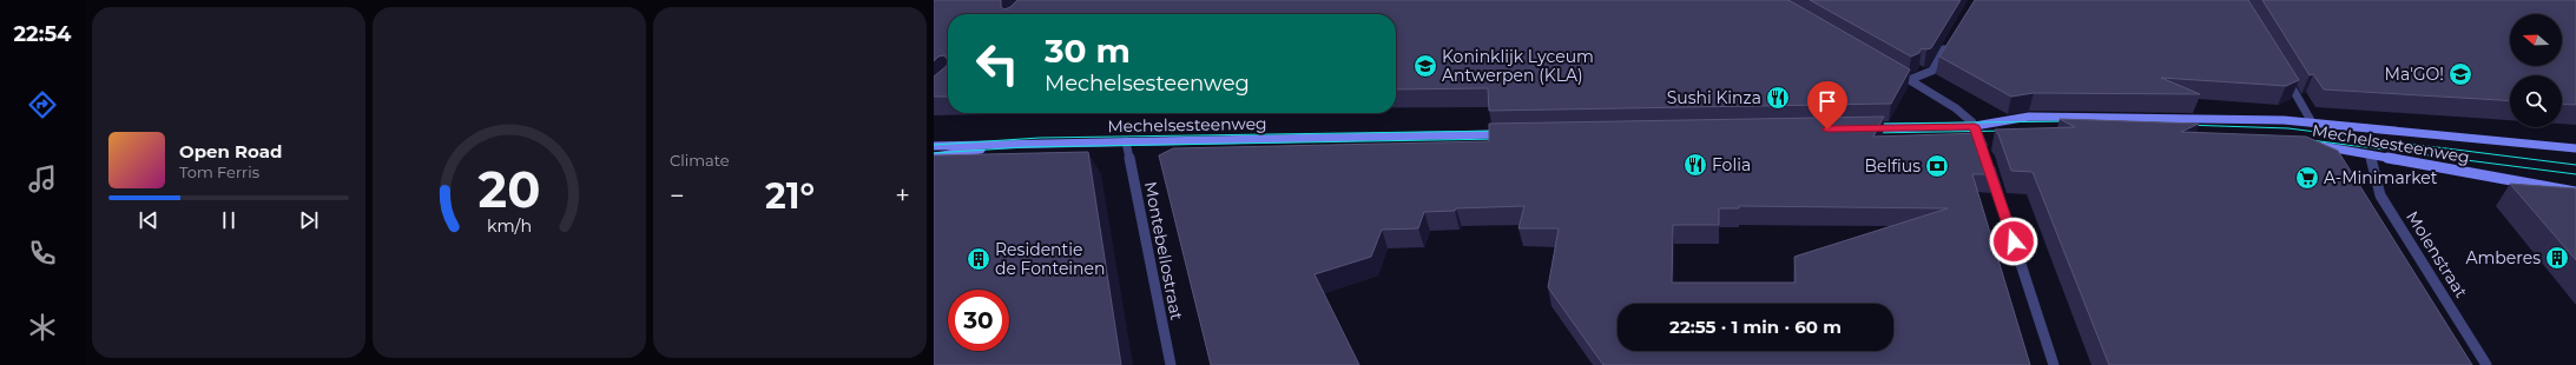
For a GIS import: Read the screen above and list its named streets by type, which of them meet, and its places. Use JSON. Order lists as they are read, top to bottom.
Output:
{
  "streets": {
    "main road": ["Mechelsesteenweg"],
    "street": ["Montebellostraat", "Molenstraat"]
  },
  "crossings": [
    ["Mechelsesteenweg", "Montebellostraat"],
    ["Mechelsesteenweg", "Molenstraat"]
  ],
  "places": {
    "school or university": ["Koninklijk Lyceum Antwerpen (KLA)", "Ma'GO!"],
    "restaurant": ["Sushi Kinza", "Folia"],
    "bank": ["Belfius"],
    "supermarket": ["A-Minimarket"],
    "building": ["Amberes", "Residentie de Fonteinen"]
  },
  "north": "left",
  "page": {
    "tabs": "22:54",
    "tile": "Climate",
    "turn": ["30 m", "Mechelsesteenweg"],
    "song": ["Open Road", "Tom Ferris"],
    "heat": ["−", "21°", "+"],
    "limit": "30",
    "trip": "22:55 · 1 min · 60 m",
    "gauge": ["20", "km/h"]
  }
}
